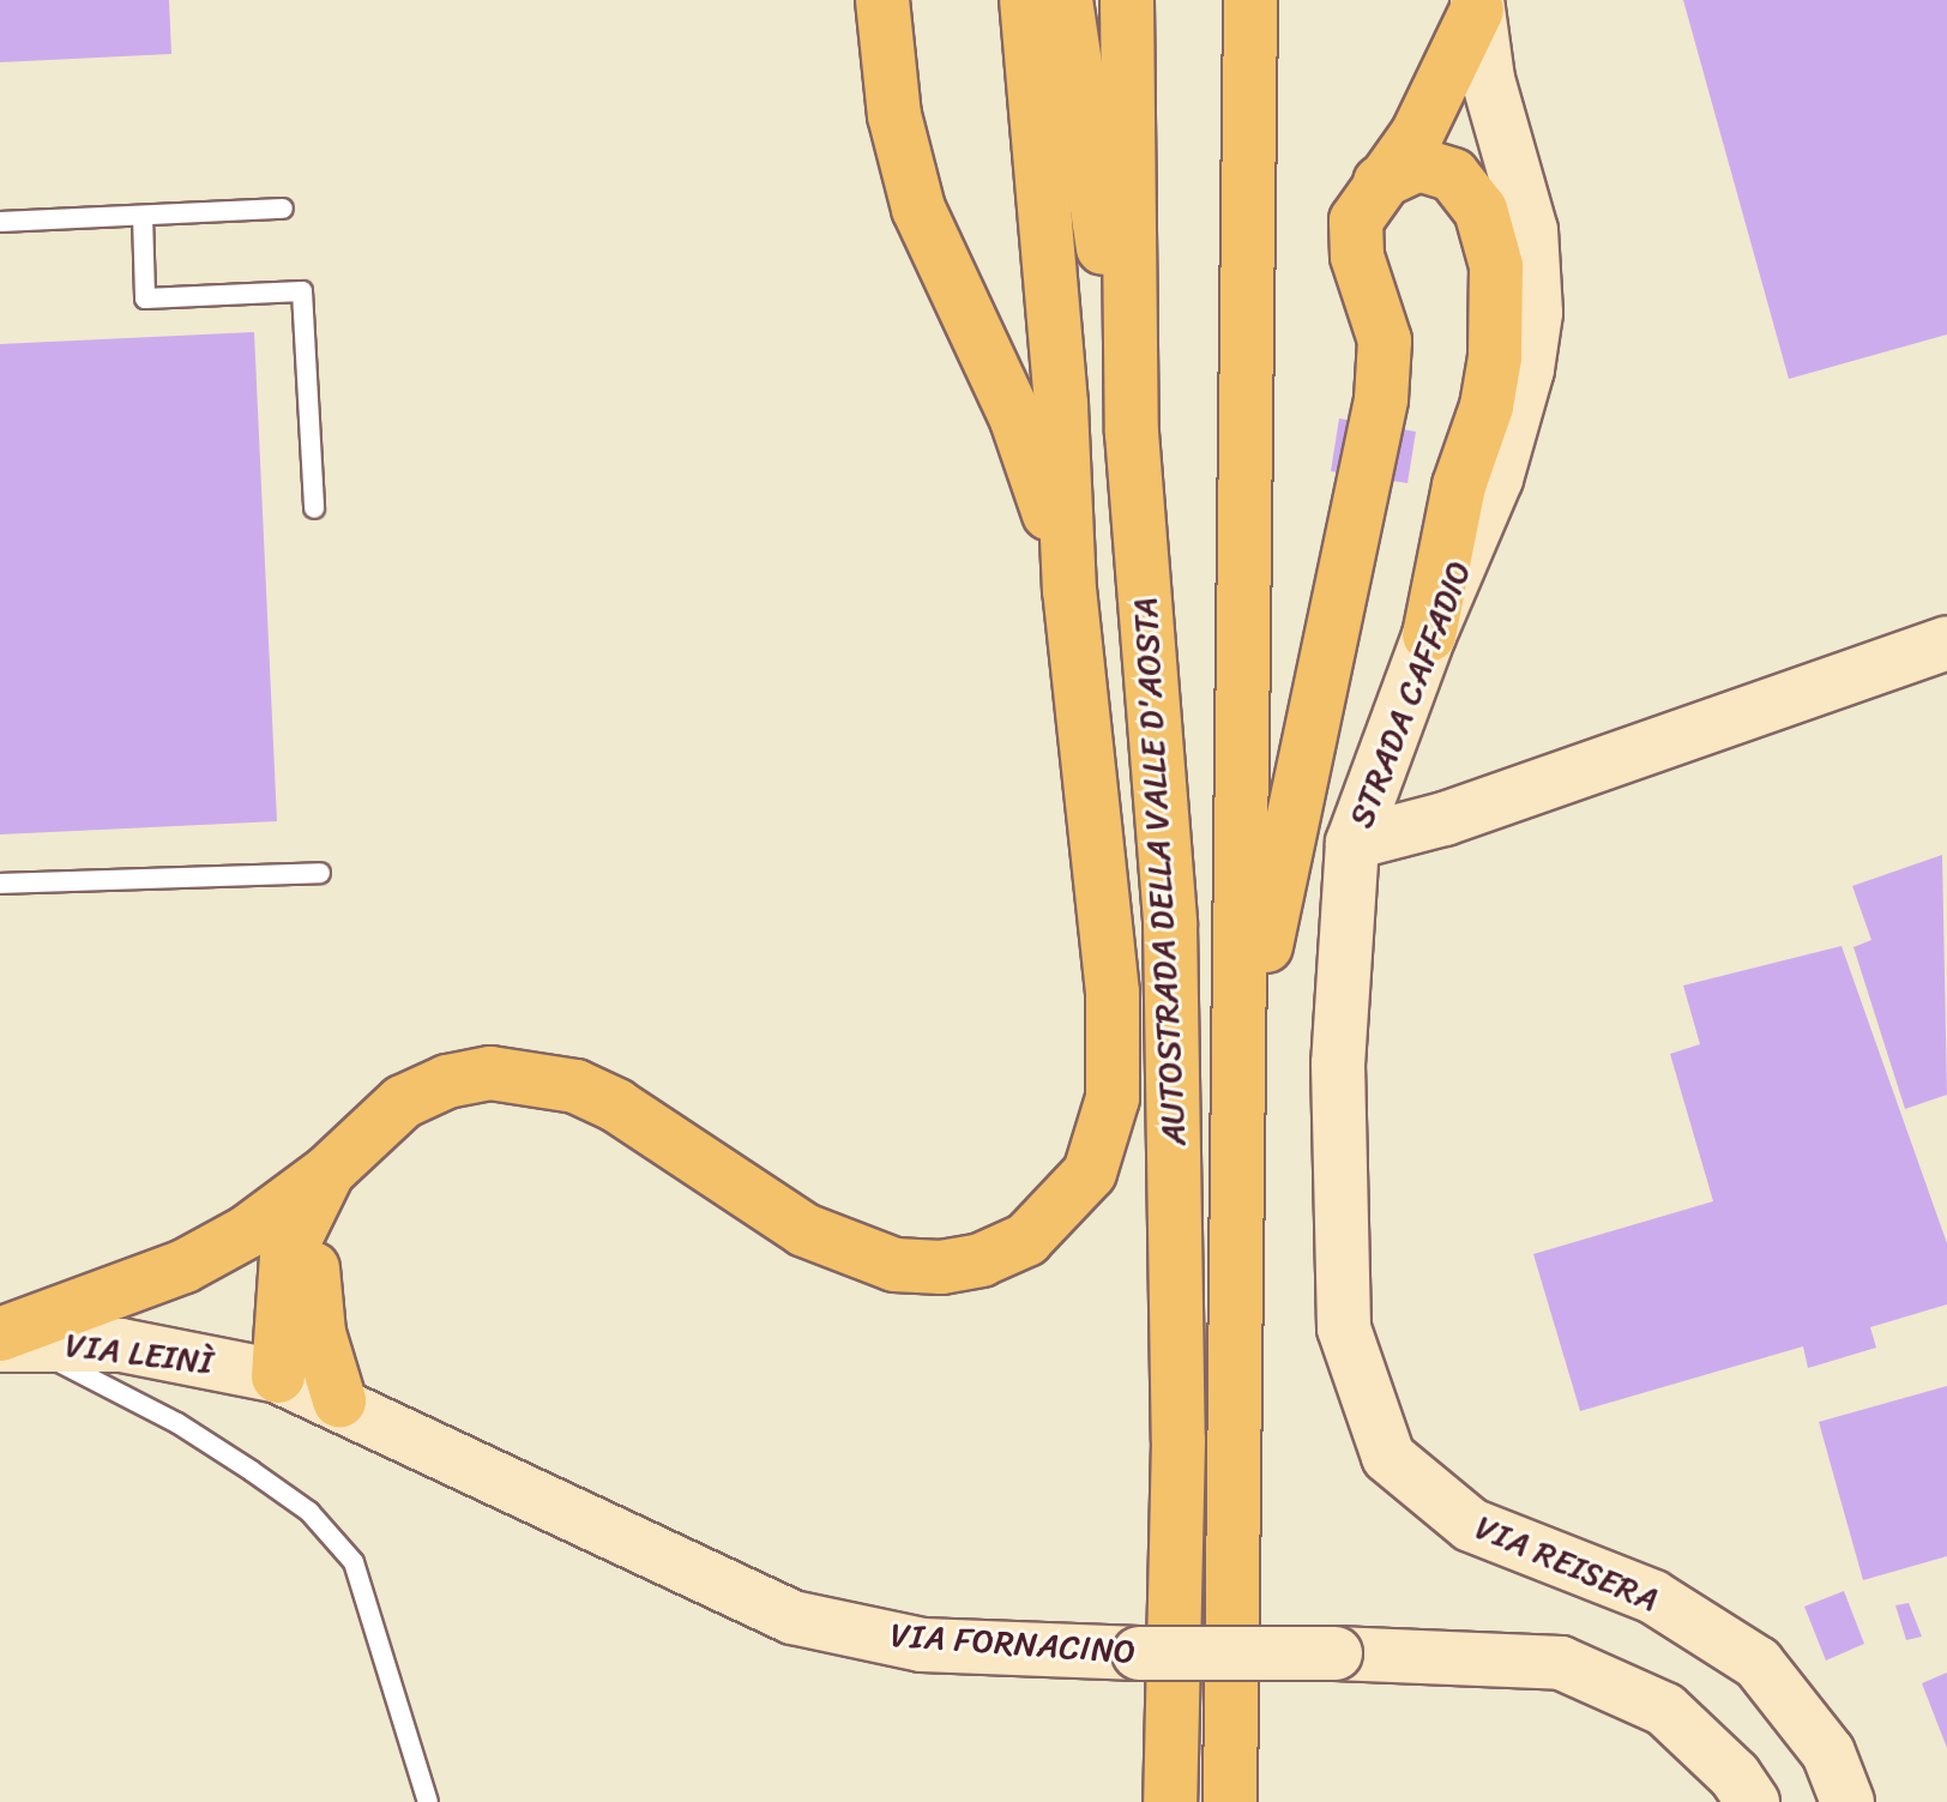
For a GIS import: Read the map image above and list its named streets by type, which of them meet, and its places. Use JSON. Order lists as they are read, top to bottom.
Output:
{
  "streets": {
    "highway": ["AUTOSTRADA DELLA VALLE D'AOSTA"],
    "street": [
      "STRADA CAFFADIO",
      "VIA LEINÌ",
      "VIA REISERA",
      "VIA FORNACINO"
    ]
  },
  "crossings": [
    ["STRADA CAFFADIO", "VIA REISERA"],
    ["VIA LEINÌ", "VIA FORNACINO"]
  ]
}
